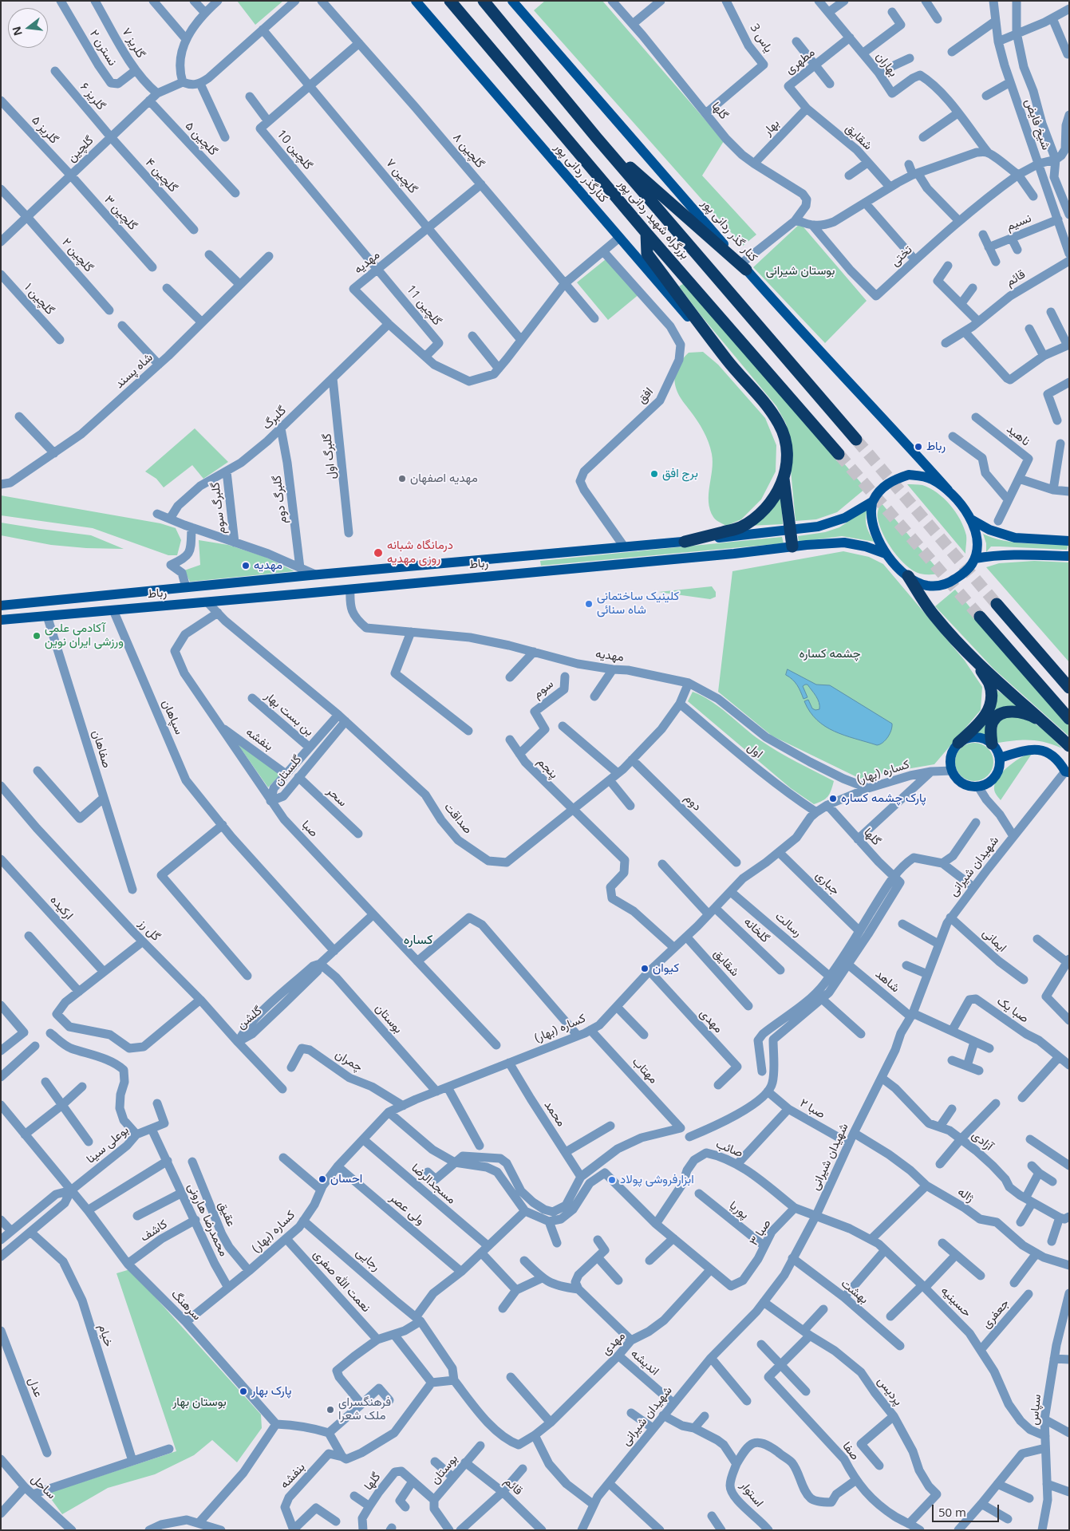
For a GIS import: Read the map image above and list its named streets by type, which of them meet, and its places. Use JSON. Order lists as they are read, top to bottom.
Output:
{
  "streets": {
    "highway": ["بزرگراه شهید ردانی پور"],
    "main road": ["کنارگذر ردانی پور", "کنار گذر ردانی پور", "رباط"],
    "street": [
      "یاس 3",
      "گلریز ۷",
      "نسترن ۲",
      "مطهری",
      "بهاران",
      "گلریز ۶",
      "گلها",
      "شیخ فایض",
      "بهار",
      "گلریز ۵",
      "شقایق",
      "گلچین ۵",
      "گلچین",
      "گلچین 10",
      "گلچین ۸",
      "گلچین ۴",
      "گلچین ۷",
      "گلچین ۳",
      "نسیم",
      "گلچین ۲",
      "تختی",
      "مهدیه",
      "قائم",
      "گلچین ۱",
      "گلچین 11",
      "شاه پسند",
      "افق",
      "گلبرگ",
      "ناهید",
      "گلبرگ اول",
      "گلبرگ دوم",
      "گلبرگ سوم",
      "سوم",
      "بن بست بهار",
      "سپاهان",
      "بنفشه",
      "صفاهان",
      "اول",
      "پنجم",
      "گلستان",
      "کساره (بهار)",
      "سحر",
      "دوم",
      "صداقت",
      "صبا",
      "شهیدان شیرانی",
      "جباری",
      "ارکیده",
      "رسالت",
      "گل رز",
      "گلخانه",
      "ایمانی",
      "شاهد",
      "صبا یک",
      "گلشن",
      "بوستان",
      "مهدی",
      "چمران",
      "مهتاب",
      "صبا ۲",
      "محمد",
      "آزادی",
      "بوعلی سینا",
      "صائب",
      "مسجدالرضا",
      "ژاله",
      "ولی عصر",
      "پوریا",
      "عقیق",
      "محمدرضا هارونی",
      "کاشف",
      "صبا ۳",
      "رجایی",
      "نعمت الله صفری",
      "بهشت",
      "حسینیه",
      "سرهنگ",
      "جعفری",
      "خیام",
      "اندیشه",
      "عدل",
      "پردیس",
      "سپاس",
      "صفا",
      "ساحل",
      "استوار"
    ]
  },
  "crossings": [
    ["یاس 3", "گلها"],
    ["گلریز ۷", "نسترن ۲"],
    ["گلریز ۷", "گلچین"],
    ["مطهری", "بهاران"],
    ["مطهری", "بهار"],
    ["مطهری", "شقایق"],
    ["گلریز ۶", "گلچین"],
    ["گلریز ۶", "گلچین ۴"],
    ["گلها", "بهار"],
    ["گلها", "کساره (بهار)"],
    ["گلها", "شاهد"],
    ["گلها", "بوستان"],
    ["شیخ فایض", "نسیم"],
    ["شیخ فایض", "تختی"],
    ["بهار", "شقایق"],
    ["گلریز ۵", "گلچین"],
    ["گلریز ۵", "گلچین ۳"],
    ["شقایق", "کساره (بهار)"],
    ["گلچین ۵", "گلچین"],
    ["گلچین", "گلچین ۴"],
    ["گلچین", "گلچین ۳"],
    ["گلچین", "گلچین ۲"],
    ["گلچین 10", "گلچین ۸"],
    ["گلچین 10", "گلچین ۷"],
    ["گلچین 10", "مهدیه"],
    ["گلچین 10", "گلچین 11"],
    ["گلچین ۸", "مهدیه"],
    ["کنارگذر ردانی پور", "مهدیه"],
    ["گلچین ۷", "مهدیه"],
    ["کنار گذر ردانی پور", "رباط"],
    ["مهدیه", "گلچین 11"],
    ["مهدیه", "افق"],
    ["مهدیه", "گلبرگ"],
    ["مهدیه", "رباط"],
    ["مهدیه", "کساره (بهار)"],
    ["مهدیه", "صداقت"],
    ["قائم", "بوستان"],
    ["افق", "رباط"],
    ["گلبرگ", "گلبرگ اول"],
    ["گلبرگ", "گلبرگ دوم"],
    ["گلبرگ", "گلبرگ سوم"],
    ["رباط", "سپاهان"],
    ["رباط", "صفاهان"],
    ["رباط", "صداقت"],
    ["سوم", "پنجم"],
    ["بن بست بهار", "گلستان"],
    ["سپاهان", "گلشن"],
    ["بنفشه", "گلستان"],
    ["بنفشه", "صبا"],
    ["اول", "کساره (بهار)"],
    ["اول", "صداقت"],
    ["پنجم", "صداقت"],
    ["گلستان", "سحر"],
    ["گلستان", "صداقت"],
    ["گلستان", "صبا"],
    ["کساره (بهار)", "جباری"],
    ["کساره (بهار)", "رسالت"],
    ["کساره (بهار)", "گلخانه"],
    ["کساره (بهار)", "بوستان"],
    ["کساره (بهار)", "مهدی"],
    ["کساره (بهار)", "چمران"],
    ["کساره (بهار)", "مهتاب"],
    ["کساره (بهار)", "محمد"],
    ["کساره (بهار)", "مسجدالرضا"],
    ["کساره (بهار)", "ولی عصر"],
    ["کساره (بهار)", "عقیق"],
    ["کساره (بهار)", "محمدرضا هارونی"],
    ["کساره (بهار)", "رجایی"],
    ["کساره (بهار)", "نعمت الله صفری"],
    ["کساره (بهار)", "سرهنگ"],
    ["دوم", "صداقت"],
    ["صداقت", "صبا"],
    ["صبا", "گلشن"],
    ["شهیدان شیرانی", "ایمانی"],
    ["شهیدان شیرانی", "شاهد"],
    ["شهیدان شیرانی", "صبا ۲"],
    ["شهیدان شیرانی", "آزادی"],
    ["شهیدان شیرانی", "ژاله"],
    ["شهیدان شیرانی", "بهشت"],
    ["شهیدان شیرانی", "حسینیه"],
    ["شهیدان شیرانی", "اندیشه"],
    ["شهیدان شیرانی", "پردیس"],
    ["گل رز", "گلشن"],
    ["گلشن", "بوستان"],
    ["مهدی", "صبا ۳"],
    ["مهدی", "اندیشه"],
    ["مهتاب", "محمد"],
    ["بوعلی سینا", "محمدرضا هارونی"],
    ["بوعلی سینا", "سرهنگ"],
    ["بوعلی سینا", "خیام"],
    ["صائب", "صبا ۳"],
    ["پوریا", "صبا ۳"],
    ["محمدرضا هارونی", "کاشف"],
    ["کاشف", "سرهنگ"],
    ["حسینیه", "جعفری"],
    ["حسینیه", "سپاس"],
    ["پردیس", "صفا"]
  ],
  "districts": ["کساره"],
  "parks": ["بوستان شیرانی", "چشمه کساره", "بوستان بهار"],
  "places": [
    "رباط",
    "برج افق",
    "مهدیه اصفهان",
    "درمانگاه شبانه روزی مهدیه",
    "مهدیه",
    "کلینیک ساختمانی شاه سنائی",
    "آکادمی علمی ورزشی ایران نوین",
    "پارک چشمه کساره",
    "کیوان",
    "احسان",
    "ابزارفروشی پولاد",
    "پارک بهار",
    "فرهنگسرای ملک شعرا"
  ],
  "scale_bar": "50 m",
  "north": "left"
}
